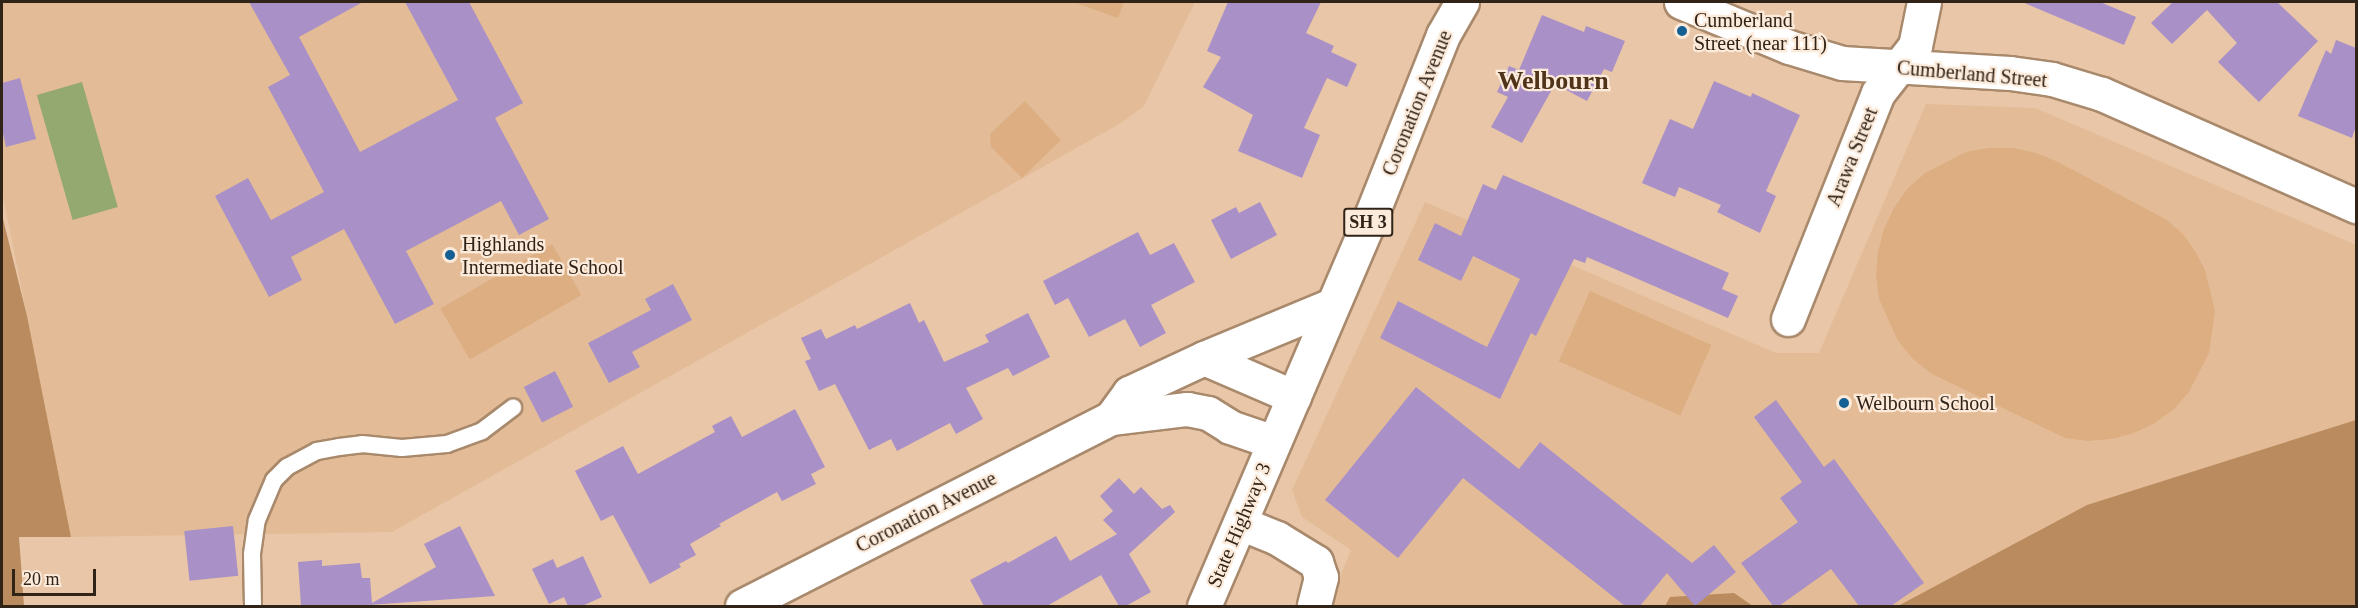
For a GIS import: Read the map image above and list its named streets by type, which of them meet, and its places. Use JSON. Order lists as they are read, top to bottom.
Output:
{
  "streets": {
    "main road": [
      "Cumberland Street",
      "Coronation Avenue",
      "Arawa Street",
      "SH 3",
      "State Highway 3"
    ]
  },
  "crossings": [
    ["Cumberland Street", "Arawa Street"],
    ["Coronation Avenue", "State Highway 3"]
  ],
  "districts": ["Welbourn"],
  "places": ["Cumberland Street (near 111)", "Highlands Intermediate School", "Welbourn School"],
  "scale_bar": "20 m"
}
